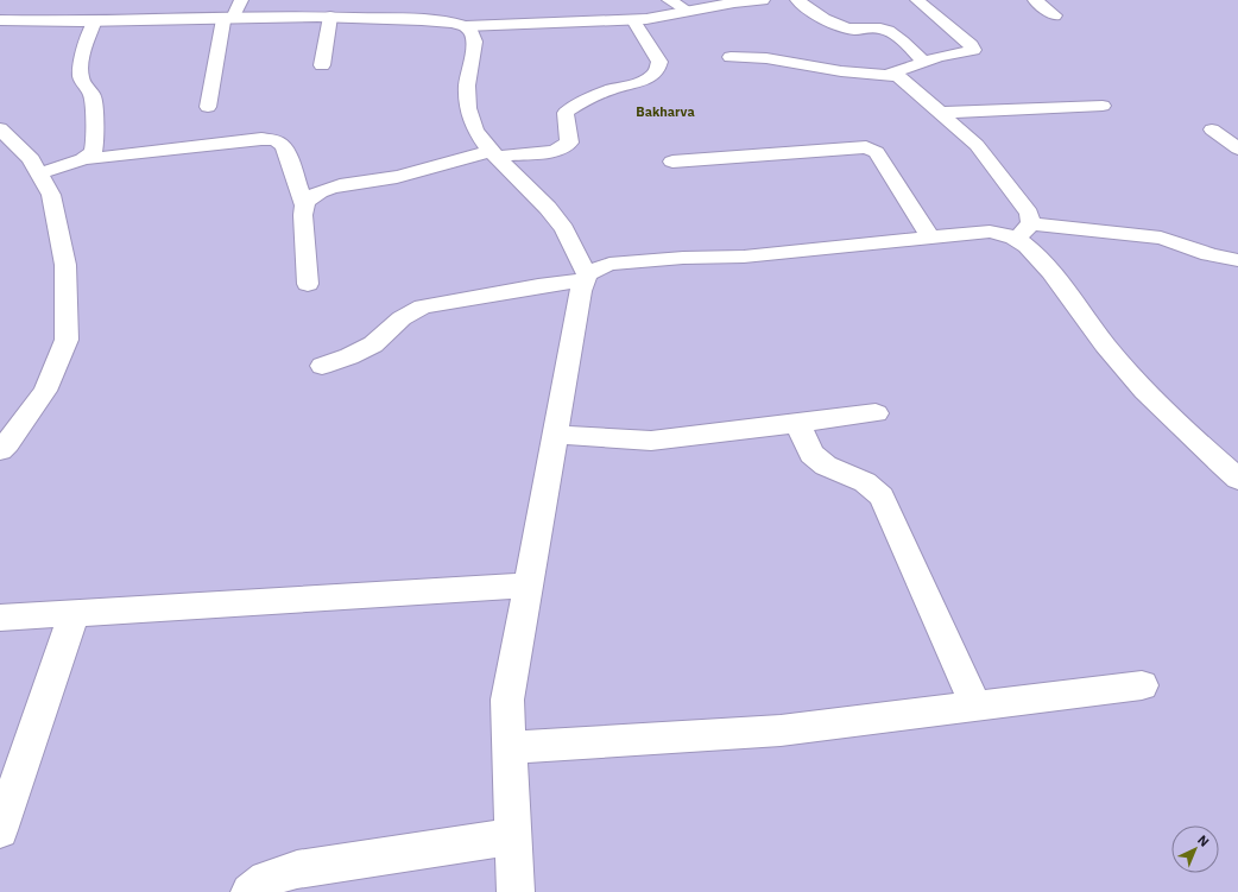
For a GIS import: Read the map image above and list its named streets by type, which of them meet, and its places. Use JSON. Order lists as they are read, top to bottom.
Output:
{
  "districts": ["Bakharva"],
  "north": "top right"
}
